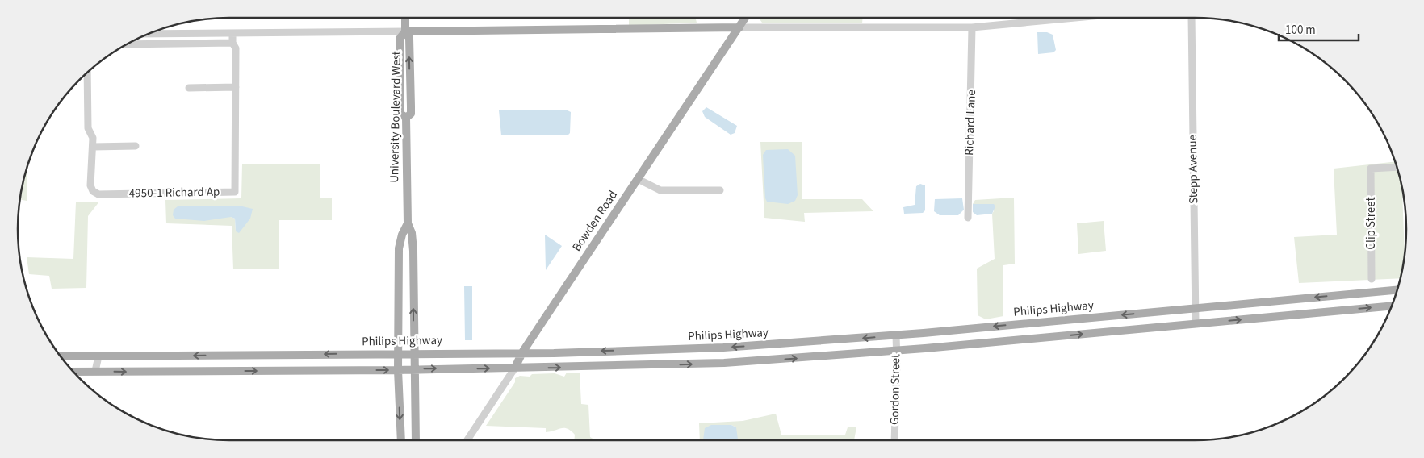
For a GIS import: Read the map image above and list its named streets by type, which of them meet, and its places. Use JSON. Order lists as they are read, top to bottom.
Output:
{
  "streets": {
    "main road": ["University Boulevard West", "Bowden Road", "Philips Highway"],
    "street": [
      "Richard Lane",
      "Stepp Avenue",
      "4950-1 Richard Ap",
      "Clip Street",
      "Gordon Street"
    ]
  },
  "crossings": [
    ["University Boulevard West", "Philips Highway"],
    ["Stepp Avenue", "Philips Highway"],
    ["Bowden Road", "Philips Highway"],
    ["Philips Highway", "Gordon Street"]
  ],
  "scale_bar": "100 m"
}
